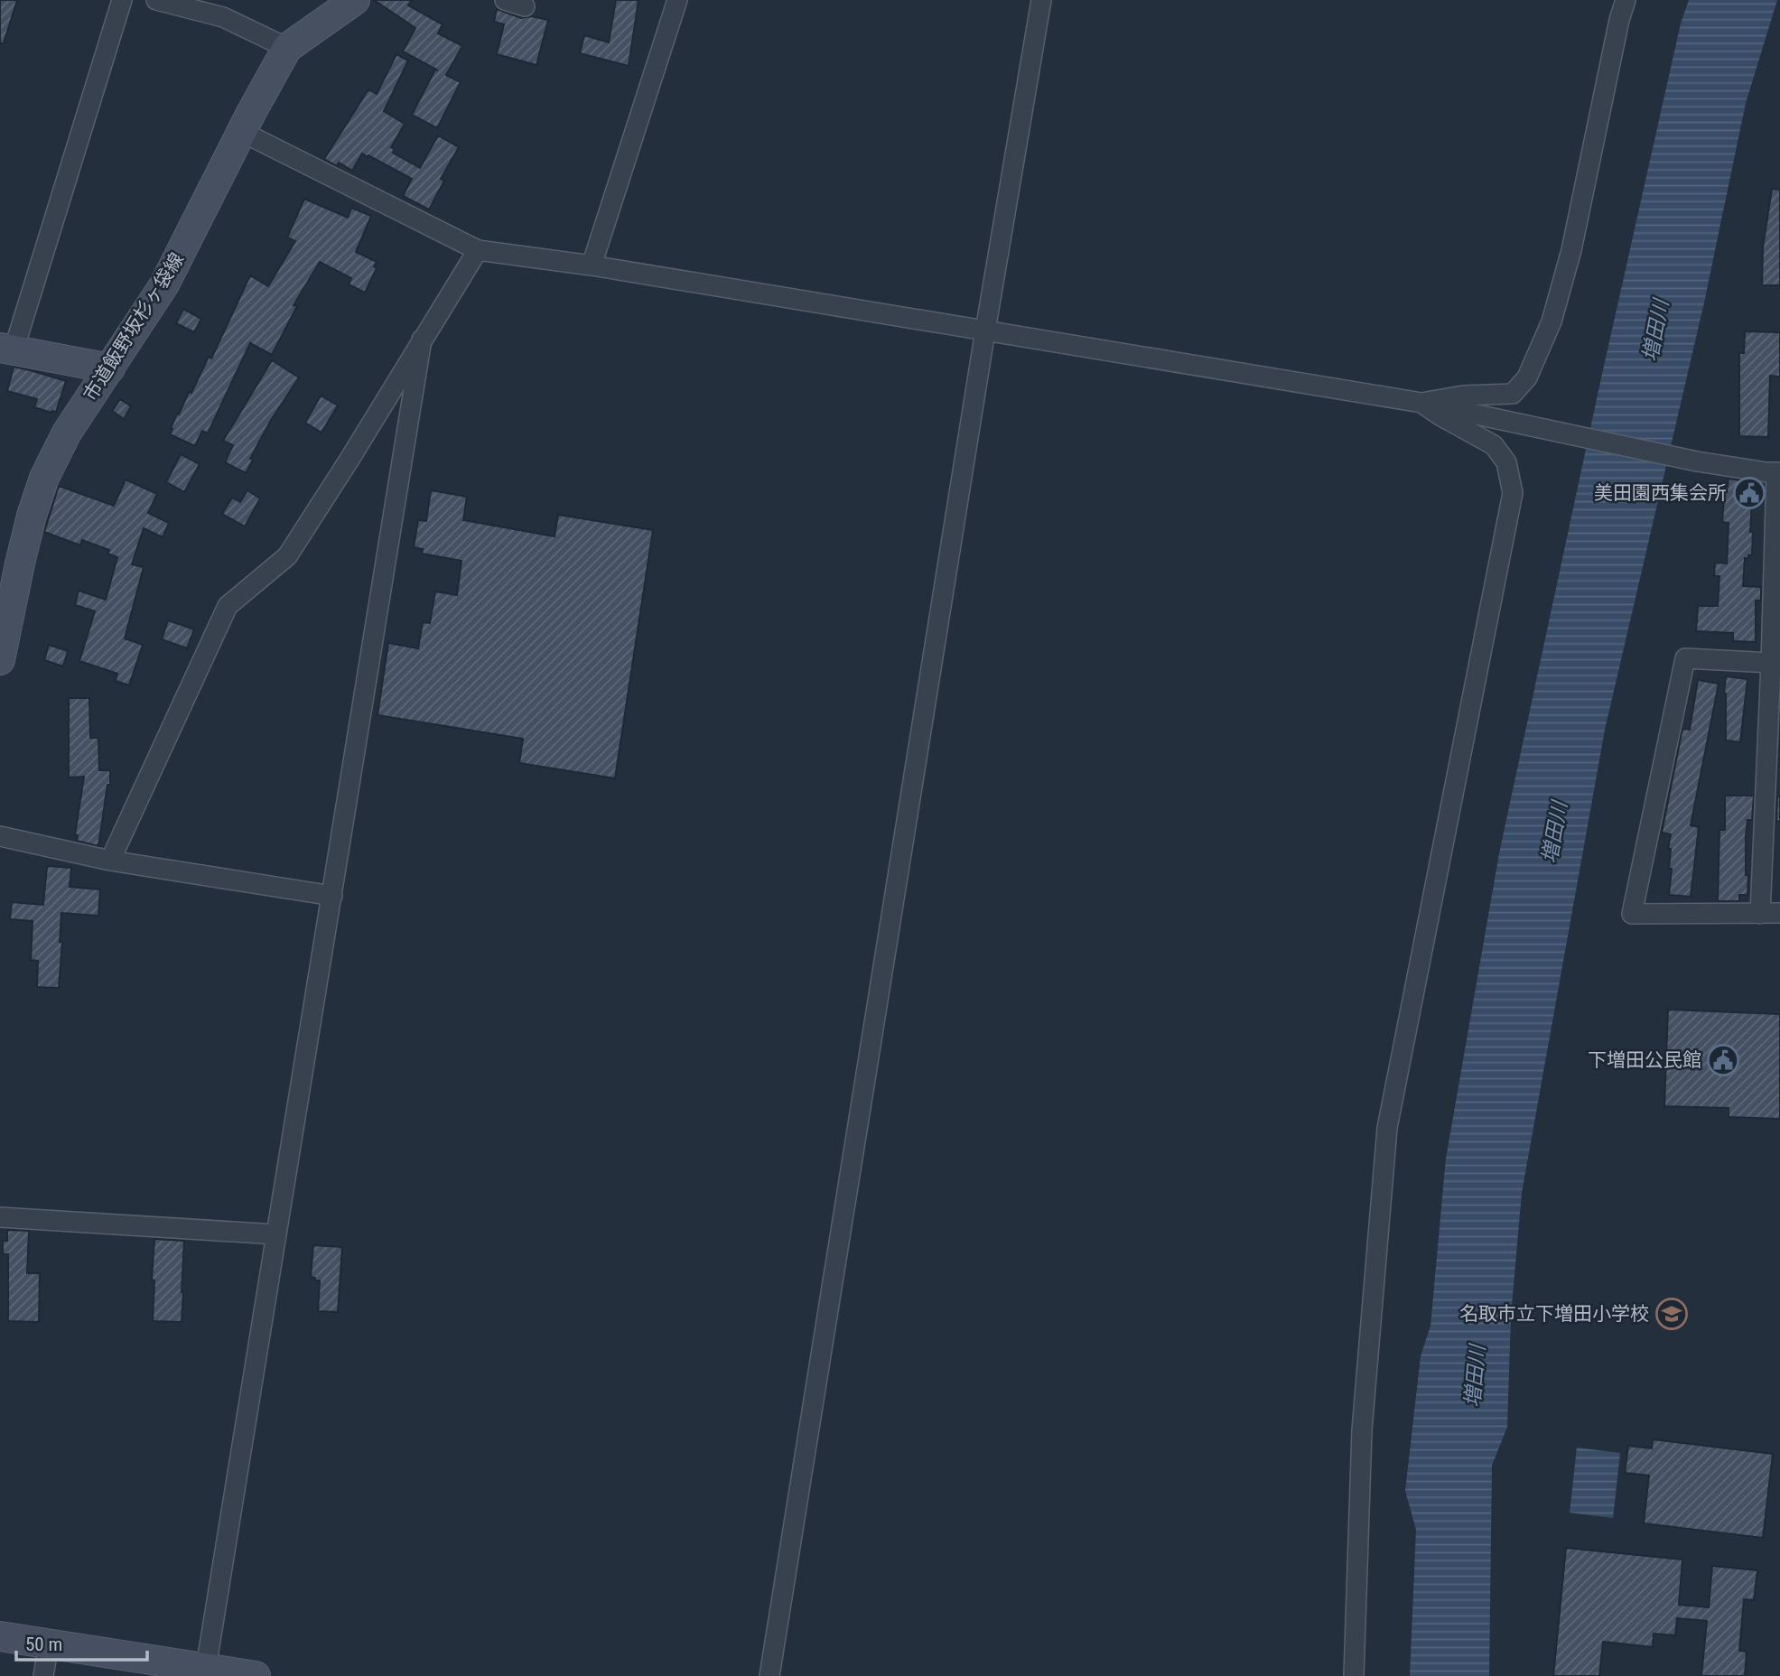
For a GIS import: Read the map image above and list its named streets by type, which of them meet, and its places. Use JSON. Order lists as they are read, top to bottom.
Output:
{
  "streets": {
    "street": ["市道飯野坂杉ヶ袋線"]
  },
  "water": ["増田川"],
  "places": {
    "public building": ["美田園西集会所", "下増田公民館"],
    "school or university": ["名取市立下増田小学校"]
  },
  "scale_bar": "50 m"
}
